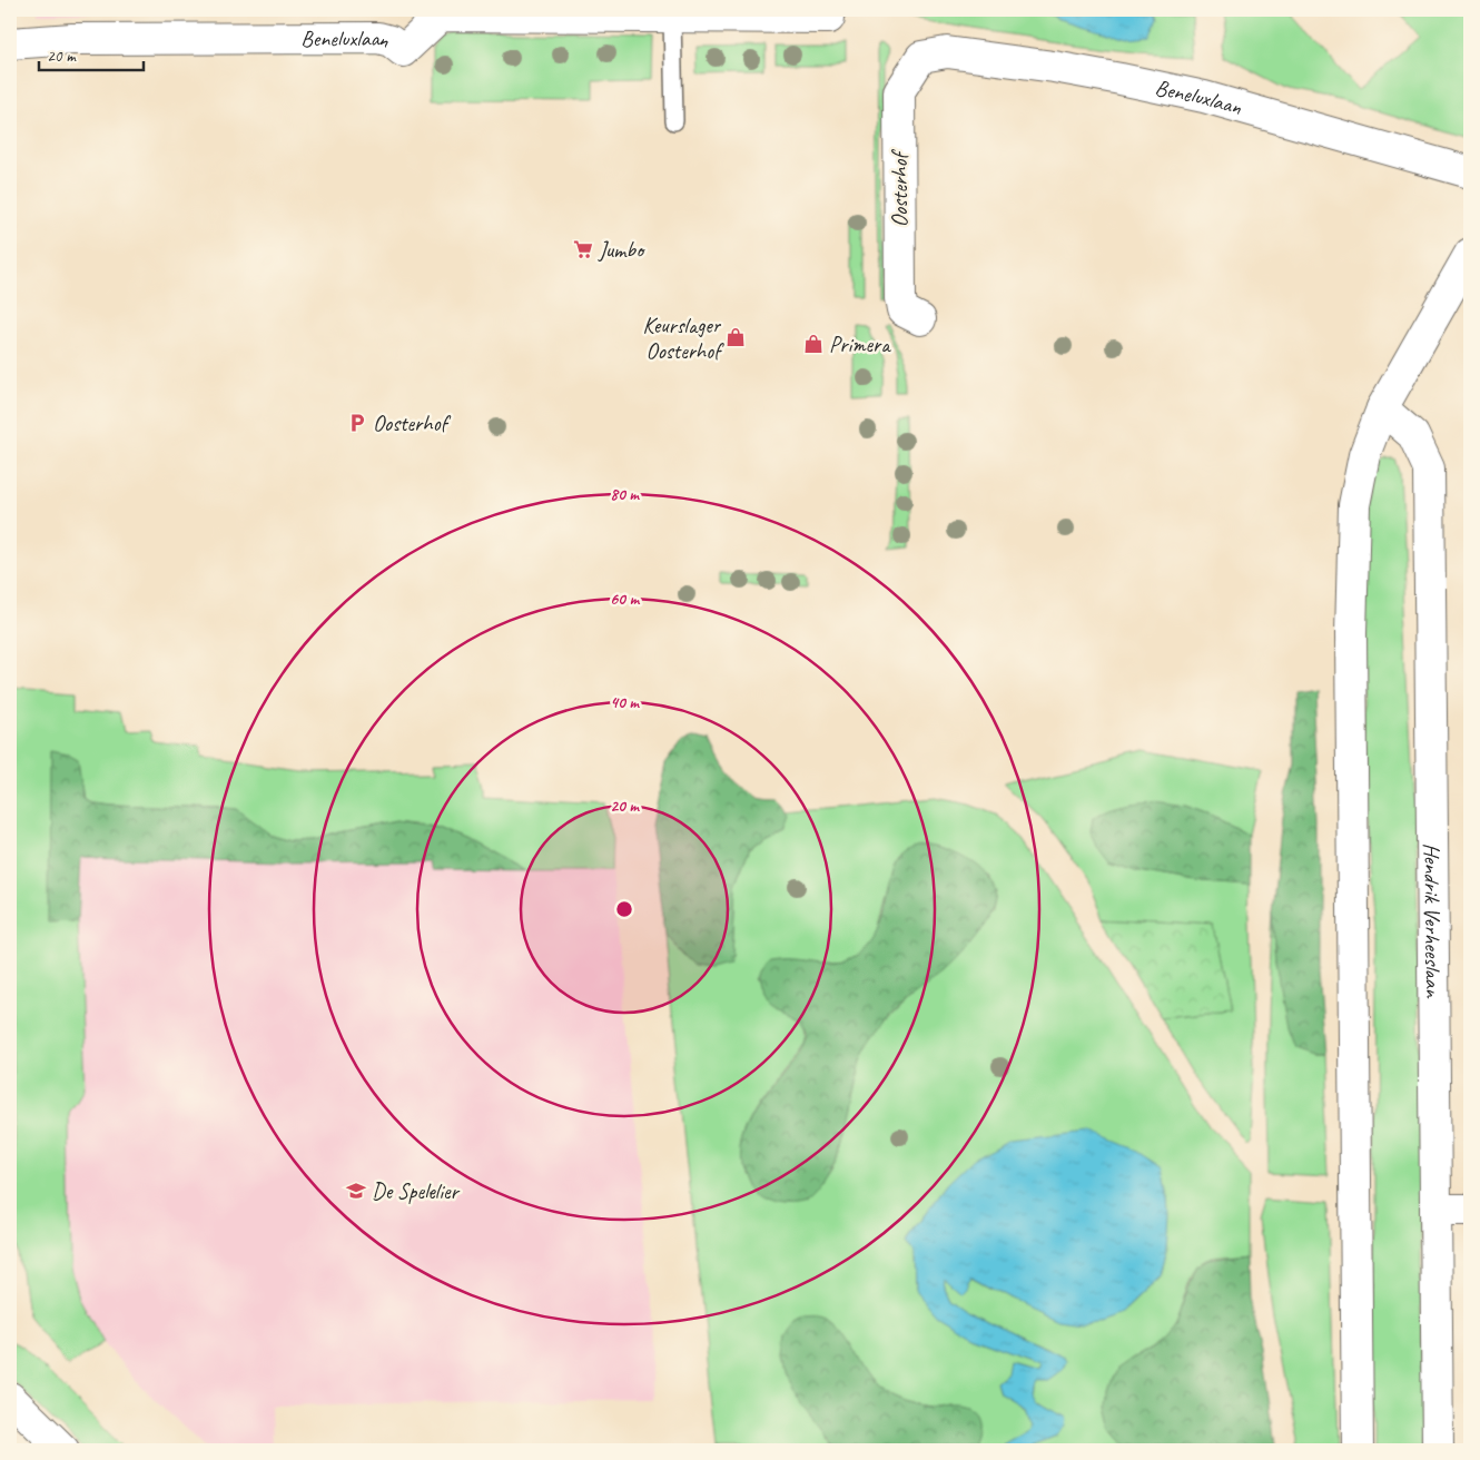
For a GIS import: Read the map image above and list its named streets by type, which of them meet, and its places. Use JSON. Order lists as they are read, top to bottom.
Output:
{
  "streets": {
    "street": ["Beneluxlaan", "Oosterhof", "Hendrik Verheeslaan"]
  },
  "crossings": [
    ["Beneluxlaan", "Oosterhof"]
  ],
  "places": {
    "supermarket": ["Jumbo"],
    "shop": ["Keurslager Oosterhof", "Primera"],
    "parking": ["Oosterhof"],
    "school or university": ["De Spelelier"]
  },
  "scale_bar": "20 m",
  "rings": [
    "80 m",
    "60 m",
    "40 m",
    "20 m"
  ]
}
